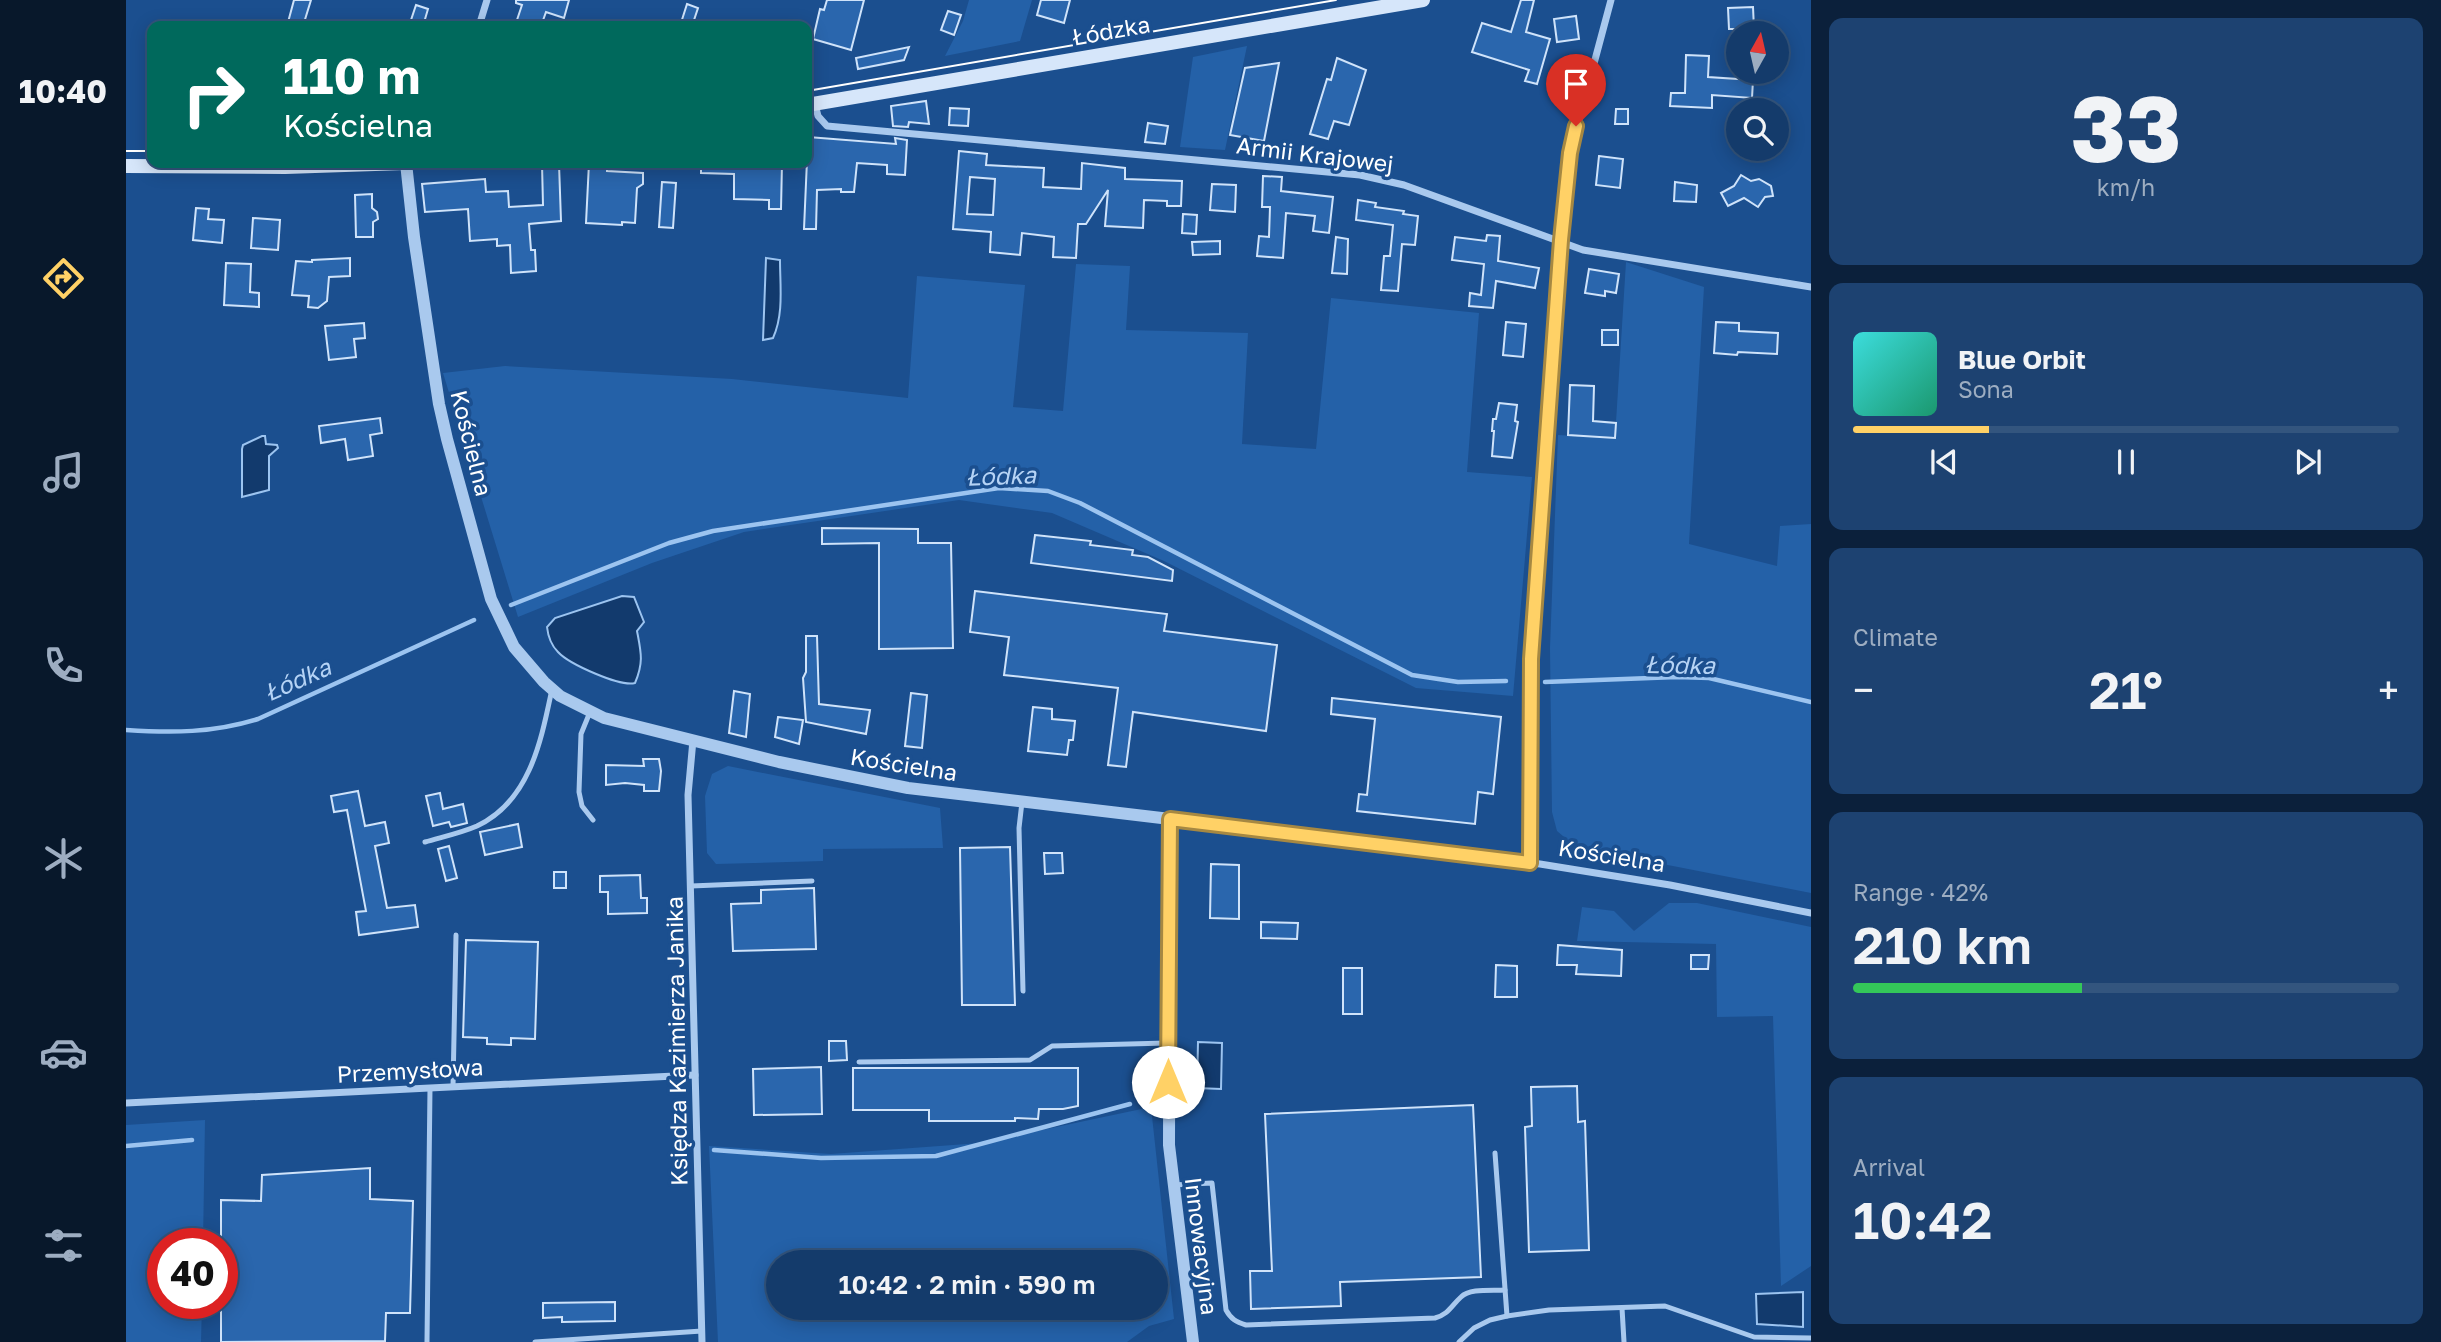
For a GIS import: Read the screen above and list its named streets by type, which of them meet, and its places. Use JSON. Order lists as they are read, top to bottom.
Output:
{
  "streets": {
    "main road": ["Łódzka"],
    "street": [
      "Armii Krajowej",
      "Kościelna",
      "Księdza Kazimierza Janika",
      "Przemysłowa",
      "Innowacyjna"
    ]
  },
  "crossings": [
    ["Kościelna", "Księdza Kazimierza Janika"],
    ["Kościelna", "Innowacyjna"],
    ["Księdza Kazimierza Janika", "Przemysłowa"]
  ],
  "water": ["Łódka"],
  "north": "top",
  "page": {
    "tabs": "10:40",
    "tile": [
      ["33", "km/h"],
      "Climate",
      ["Range · 42%", "210 km"],
      ["Arrival", "10:42"]
    ],
    "turn": ["110 m", "Kościelna"],
    "song": ["Blue Orbit", "Sona"],
    "heat": ["−", "21°", "+"],
    "limit": "40",
    "trip": "10:42 · 2 min · 590 m"
  }
}
